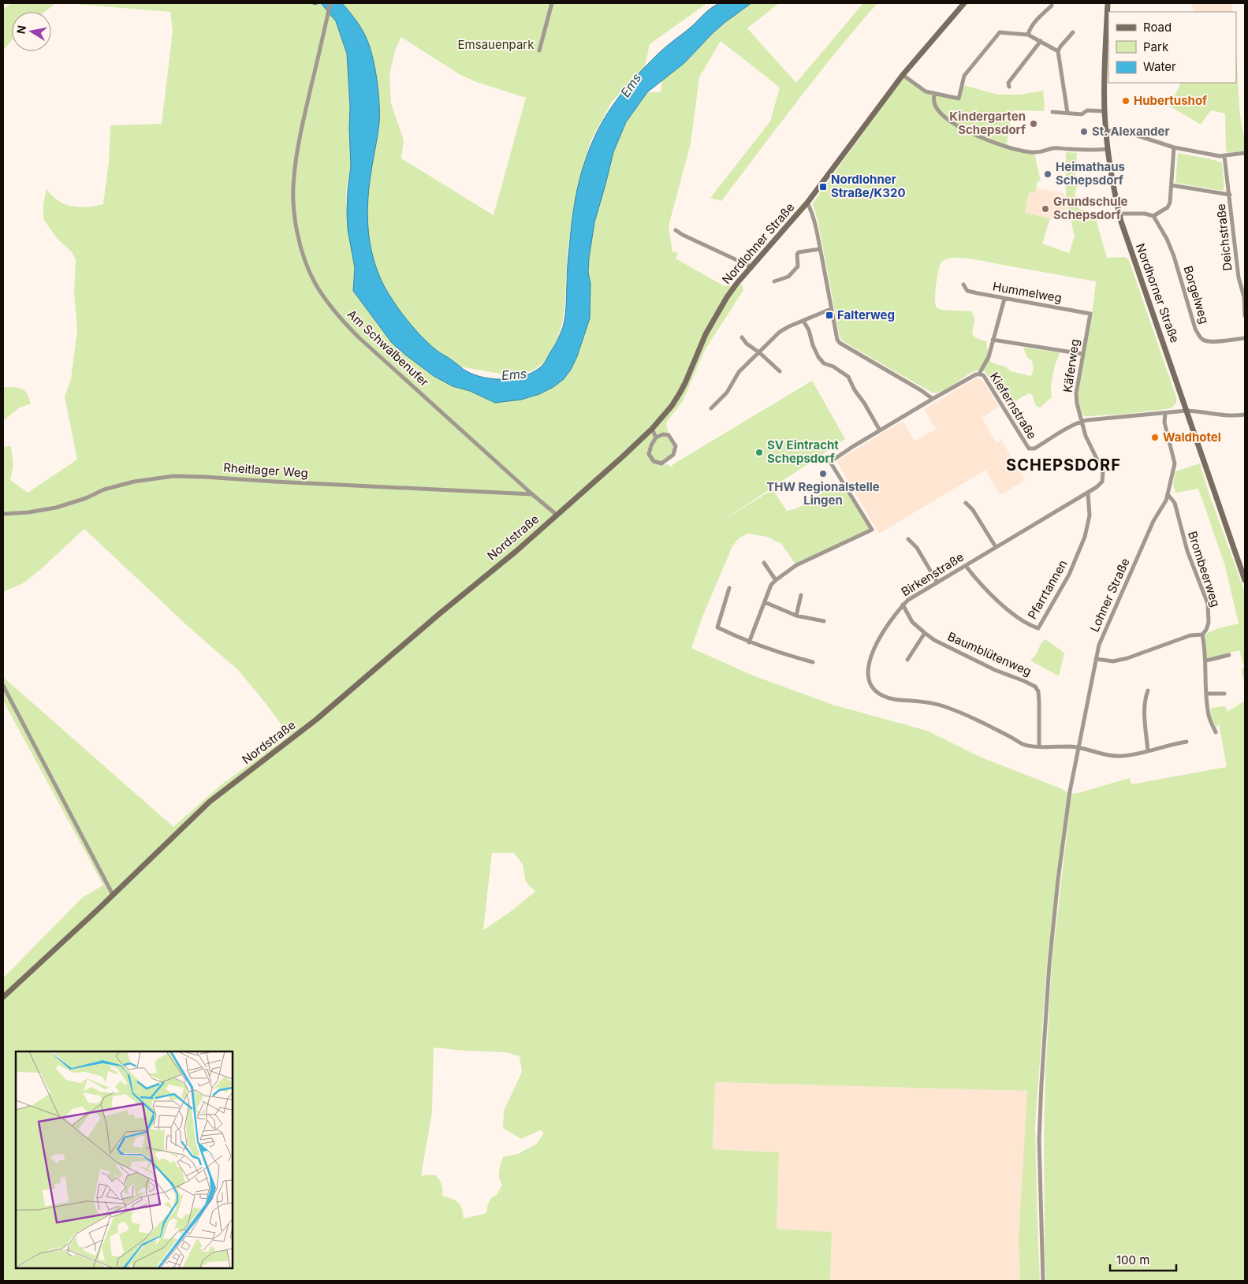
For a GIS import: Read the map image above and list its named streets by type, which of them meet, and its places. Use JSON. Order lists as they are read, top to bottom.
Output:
{
  "streets": {
    "street": [
      "Deichstraße",
      "Nordlohner Straße",
      "Hummelweg",
      "Nordhorner Straße",
      "Borgelweg",
      "Am Schwalbenufer",
      "Käferweg",
      "Kiefernstraße",
      "Rheitlager Weg",
      "Nordstraße",
      "Brombeerweg",
      "Birkenstraße",
      "Pfarrtannen",
      "Lohner Straße",
      "Baumblütenweg"
    ]
  },
  "crossings": [
    ["Nordlohner Straße", "Nordstraße"],
    ["Hummelweg", "Käferweg"],
    ["Nordhorner Straße", "Kiefernstraße"],
    ["Am Schwalbenufer", "Rheitlager Weg"],
    ["Am Schwalbenufer", "Nordstraße"],
    ["Käferweg", "Kiefernstraße"],
    ["Käferweg", "Birkenstraße"],
    ["Kiefernstraße", "Birkenstraße"],
    ["Kiefernstraße", "Lohner Straße"],
    ["Brombeerweg", "Lohner Straße"],
    ["Birkenstraße", "Pfarrtannen"],
    ["Birkenstraße", "Lohner Straße"],
    ["Birkenstraße", "Baumblütenweg"]
  ],
  "districts": ["SCHEPSDORF"],
  "water": ["Ems"],
  "parks": ["Emsauenpark"],
  "places": {
    "other": [
      "Hubertushof",
      "Kindergarten Schepsdorf",
      "St. Alexander",
      "Heimathaus Schepsdorf",
      "Grundschule Schepsdorf",
      "Waldhotel",
      "SV Eintracht Schepsdorf",
      "THW Regionalstelle Lingen"
    ],
    "transit": ["Nordlohner Straße/K320", "Falterweg"]
  },
  "legend": ["Road", "Park", "Water"],
  "scale_bar": "100 m",
  "north": "left"
}
